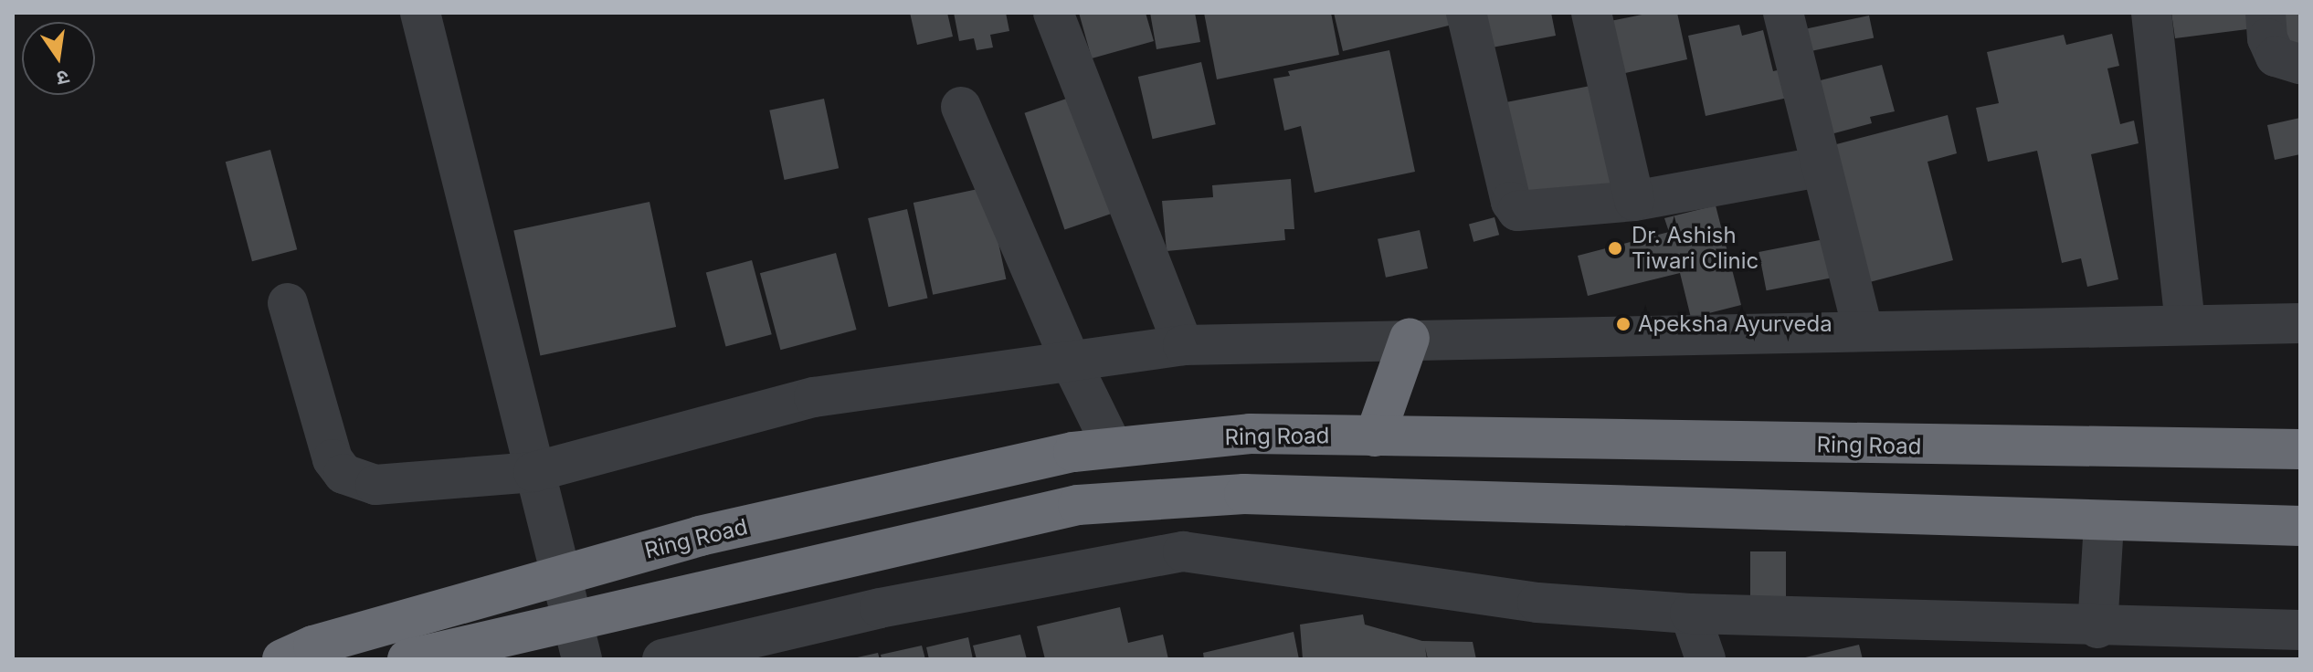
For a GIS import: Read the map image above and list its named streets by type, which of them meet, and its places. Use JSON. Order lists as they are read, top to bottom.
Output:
{
  "streets": {
    "highway": ["Ring Road"]
  },
  "places": ["Dr. Ashish Tiwari Clinic", "Apeksha Ayurveda"],
  "north": "bottom"
}
